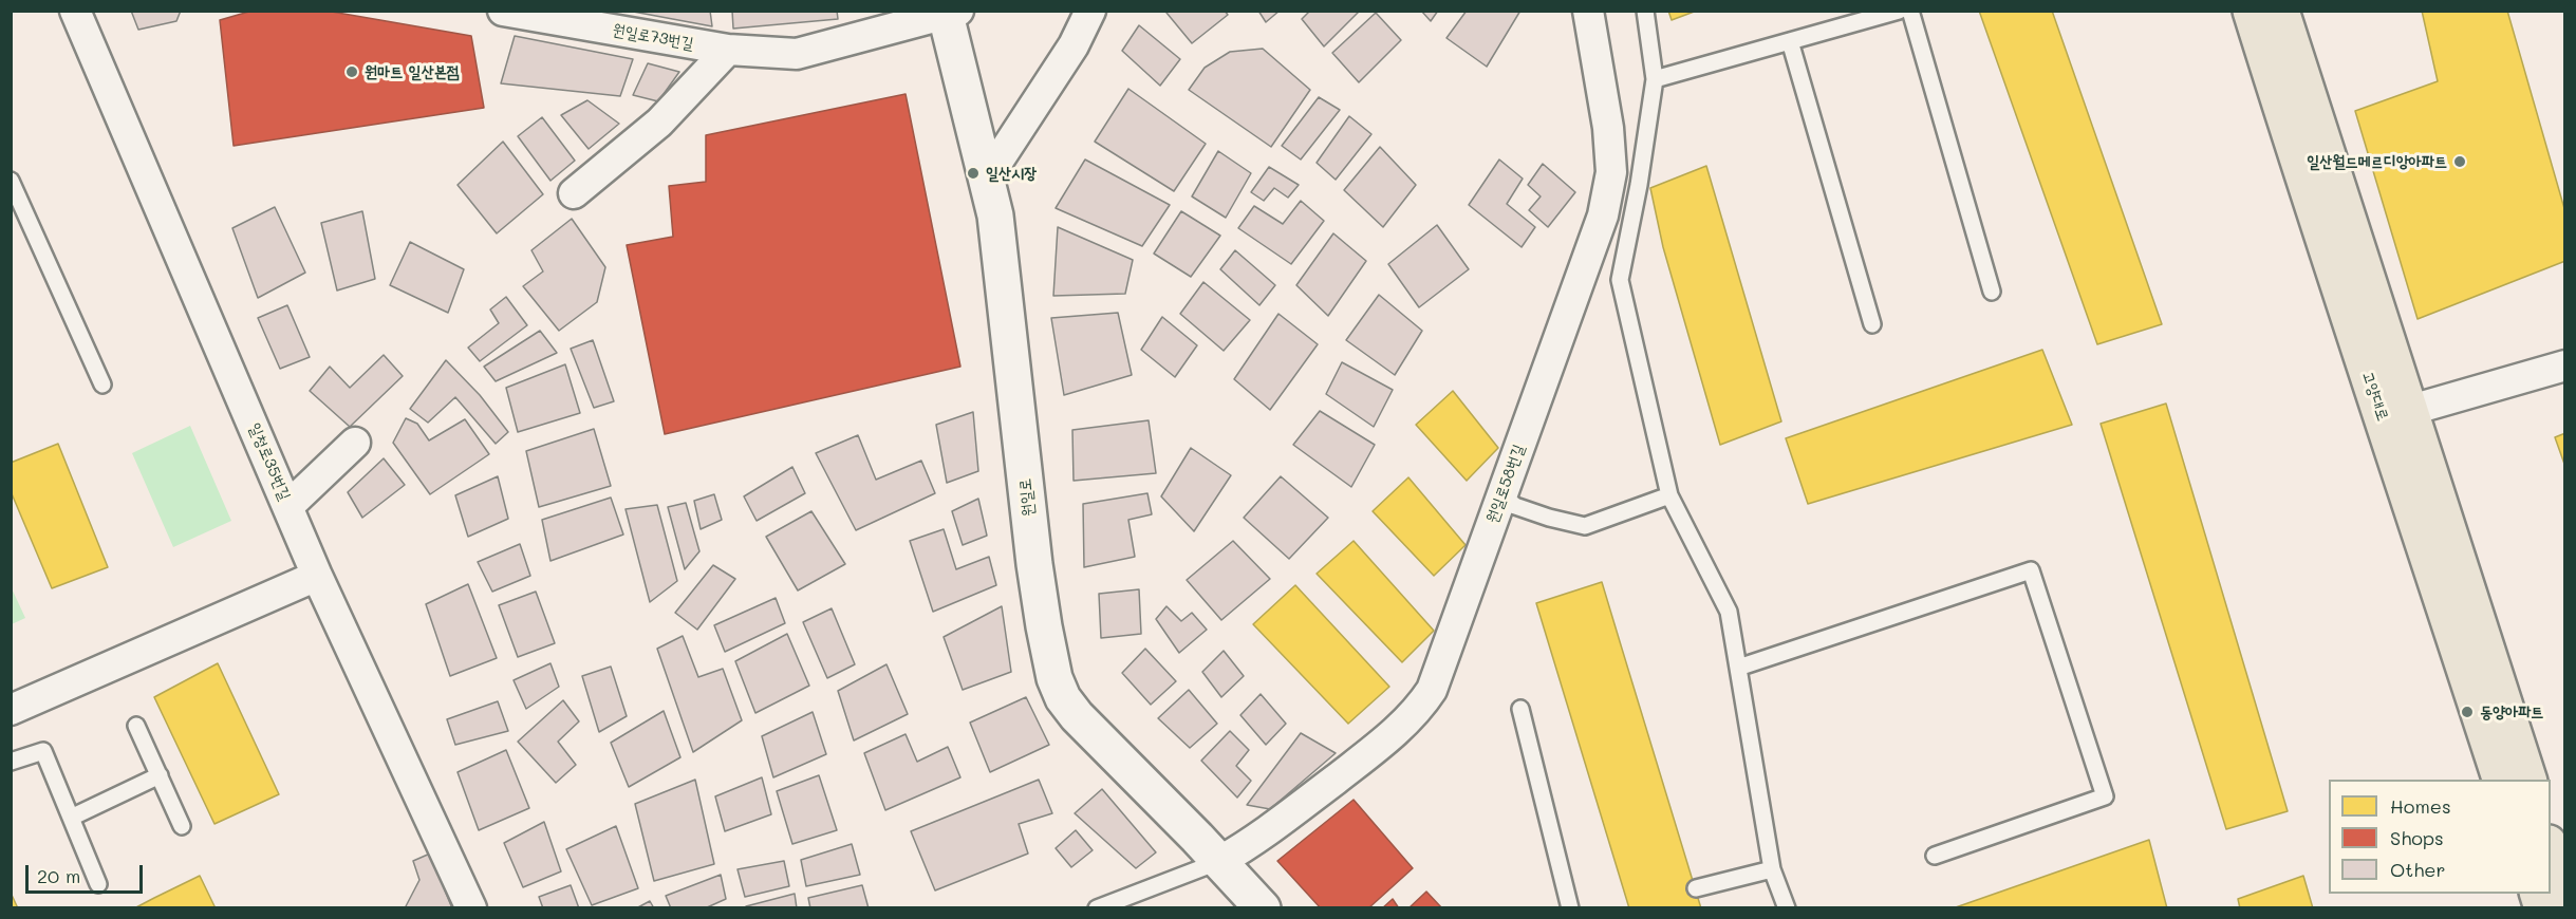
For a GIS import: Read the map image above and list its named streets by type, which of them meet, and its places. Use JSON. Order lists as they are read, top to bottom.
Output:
{
  "streets": {
    "main road": ["고양대로"],
    "street": [
      "원일로73번길",
      "일청로35번길",
      "원일로58번길",
      "원일로"
    ]
  },
  "crossings": [
    ["원일로73번길", "원일로"],
    ["원일로58번길", "원일로"]
  ],
  "places": [
    "원마트 일산본점",
    "일산월드메르디앙아파트",
    "일산시장",
    "동양아파트"
  ],
  "legend": ["Homes", "Shops", "Other"],
  "scale_bar": "20 m"
}
